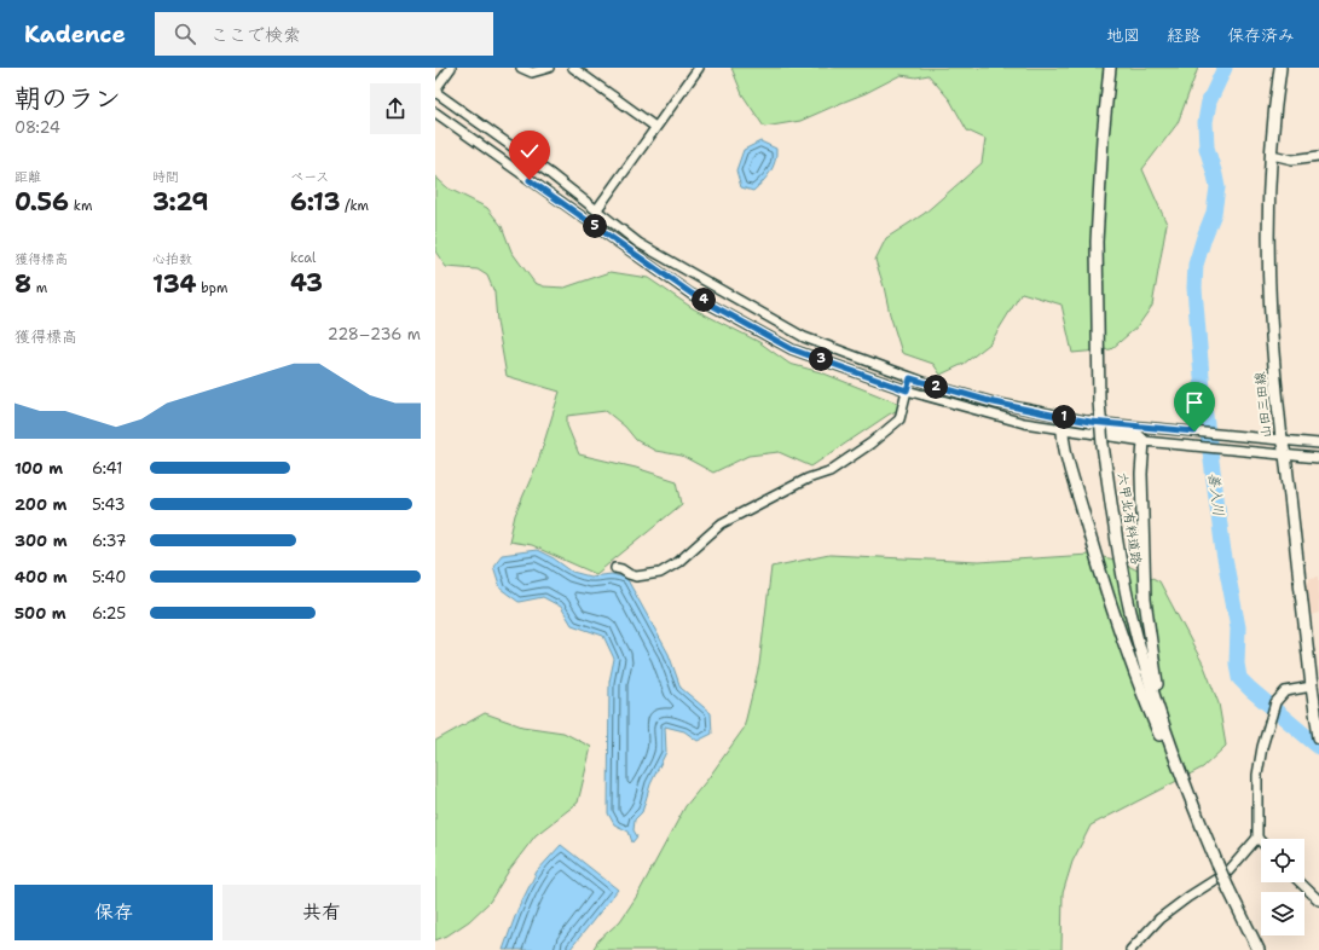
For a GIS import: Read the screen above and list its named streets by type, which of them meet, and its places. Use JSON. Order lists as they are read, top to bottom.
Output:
{
  "streets": {
    "main road": ["山田三田線", "六甲北有料道路"]
  },
  "water": ["善入川"],
  "page": {
    "header": "Kadence",
    "search": "ここで検索",
    "nav": ["地図", "経路", "保存済み"],
    "heading": ["朝のラン", "08:24"],
    "stats": [
      ["距離", "0.56 km"],
      ["時間", "3:29"],
      ["ペース", "6:13 /km"],
      ["獲得標高", "8 m"],
      ["心拍数", "134 bpm"],
      ["kcal", "43"]
    ],
    "pins": [
      "5",
      "4",
      "3",
      "2",
      "1"
    ],
    "chart": ["獲得標高", "228–236 m"],
    "list": [
      {
        "name": "100 m",
        "note": "6:41"
      },
      {
        "name": "200 m",
        "note": "5:43"
      },
      {
        "name": "300 m",
        "note": "6:37"
      },
      {
        "name": "400 m",
        "note": "5:40"
      },
      {
        "name": "500 m",
        "note": "6:25"
      }
    ],
    "buttons": ["保存", "共有"]
  }
}
